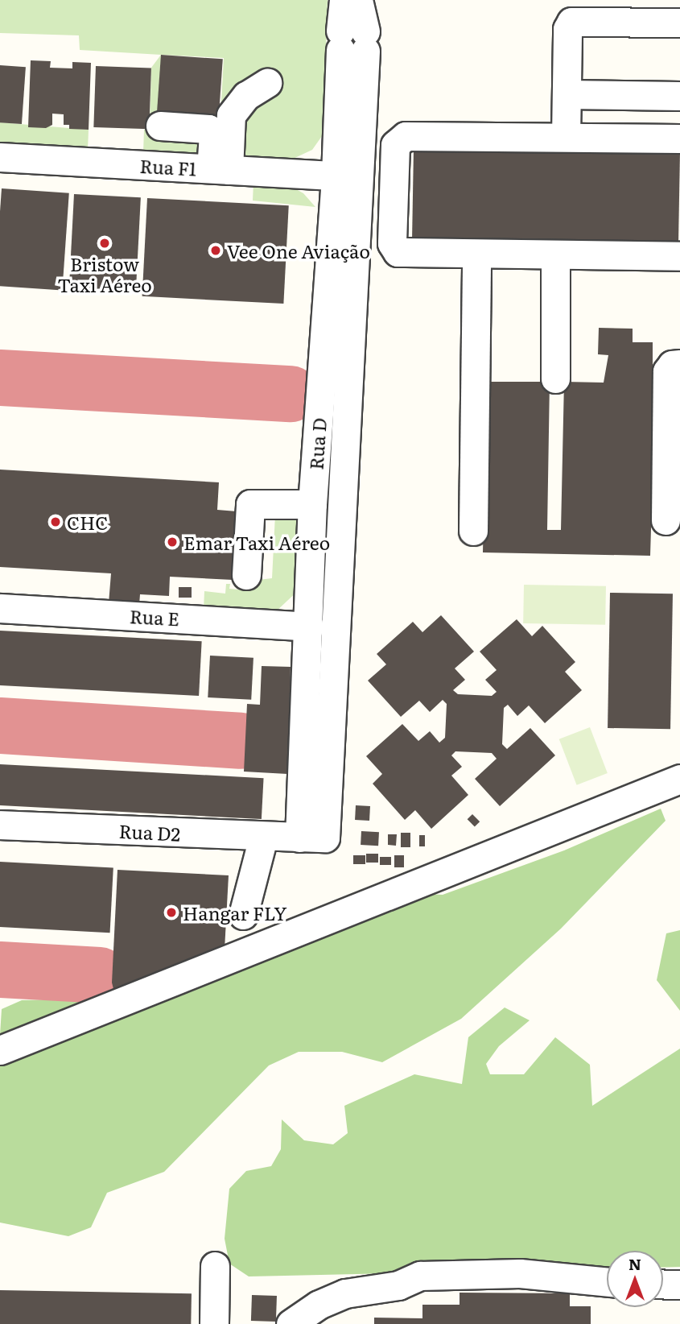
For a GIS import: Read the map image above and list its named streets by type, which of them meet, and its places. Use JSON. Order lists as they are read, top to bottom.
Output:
{
  "streets": {
    "street": [
      "Rua F1",
      "Rua D",
      "Rua E",
      "Rua D2"
    ]
  },
  "crossings": [
    ["Rua F1", "Rua D"],
    ["Rua D", "Rua E"],
    ["Rua D", "Rua D2"]
  ],
  "places": [
    "Bristow Taxi Aéreo",
    "Vee One Aviação",
    "CHC",
    "Emar Taxi Aéreo",
    "Hangar FLY"
  ],
  "north": "top"
}
